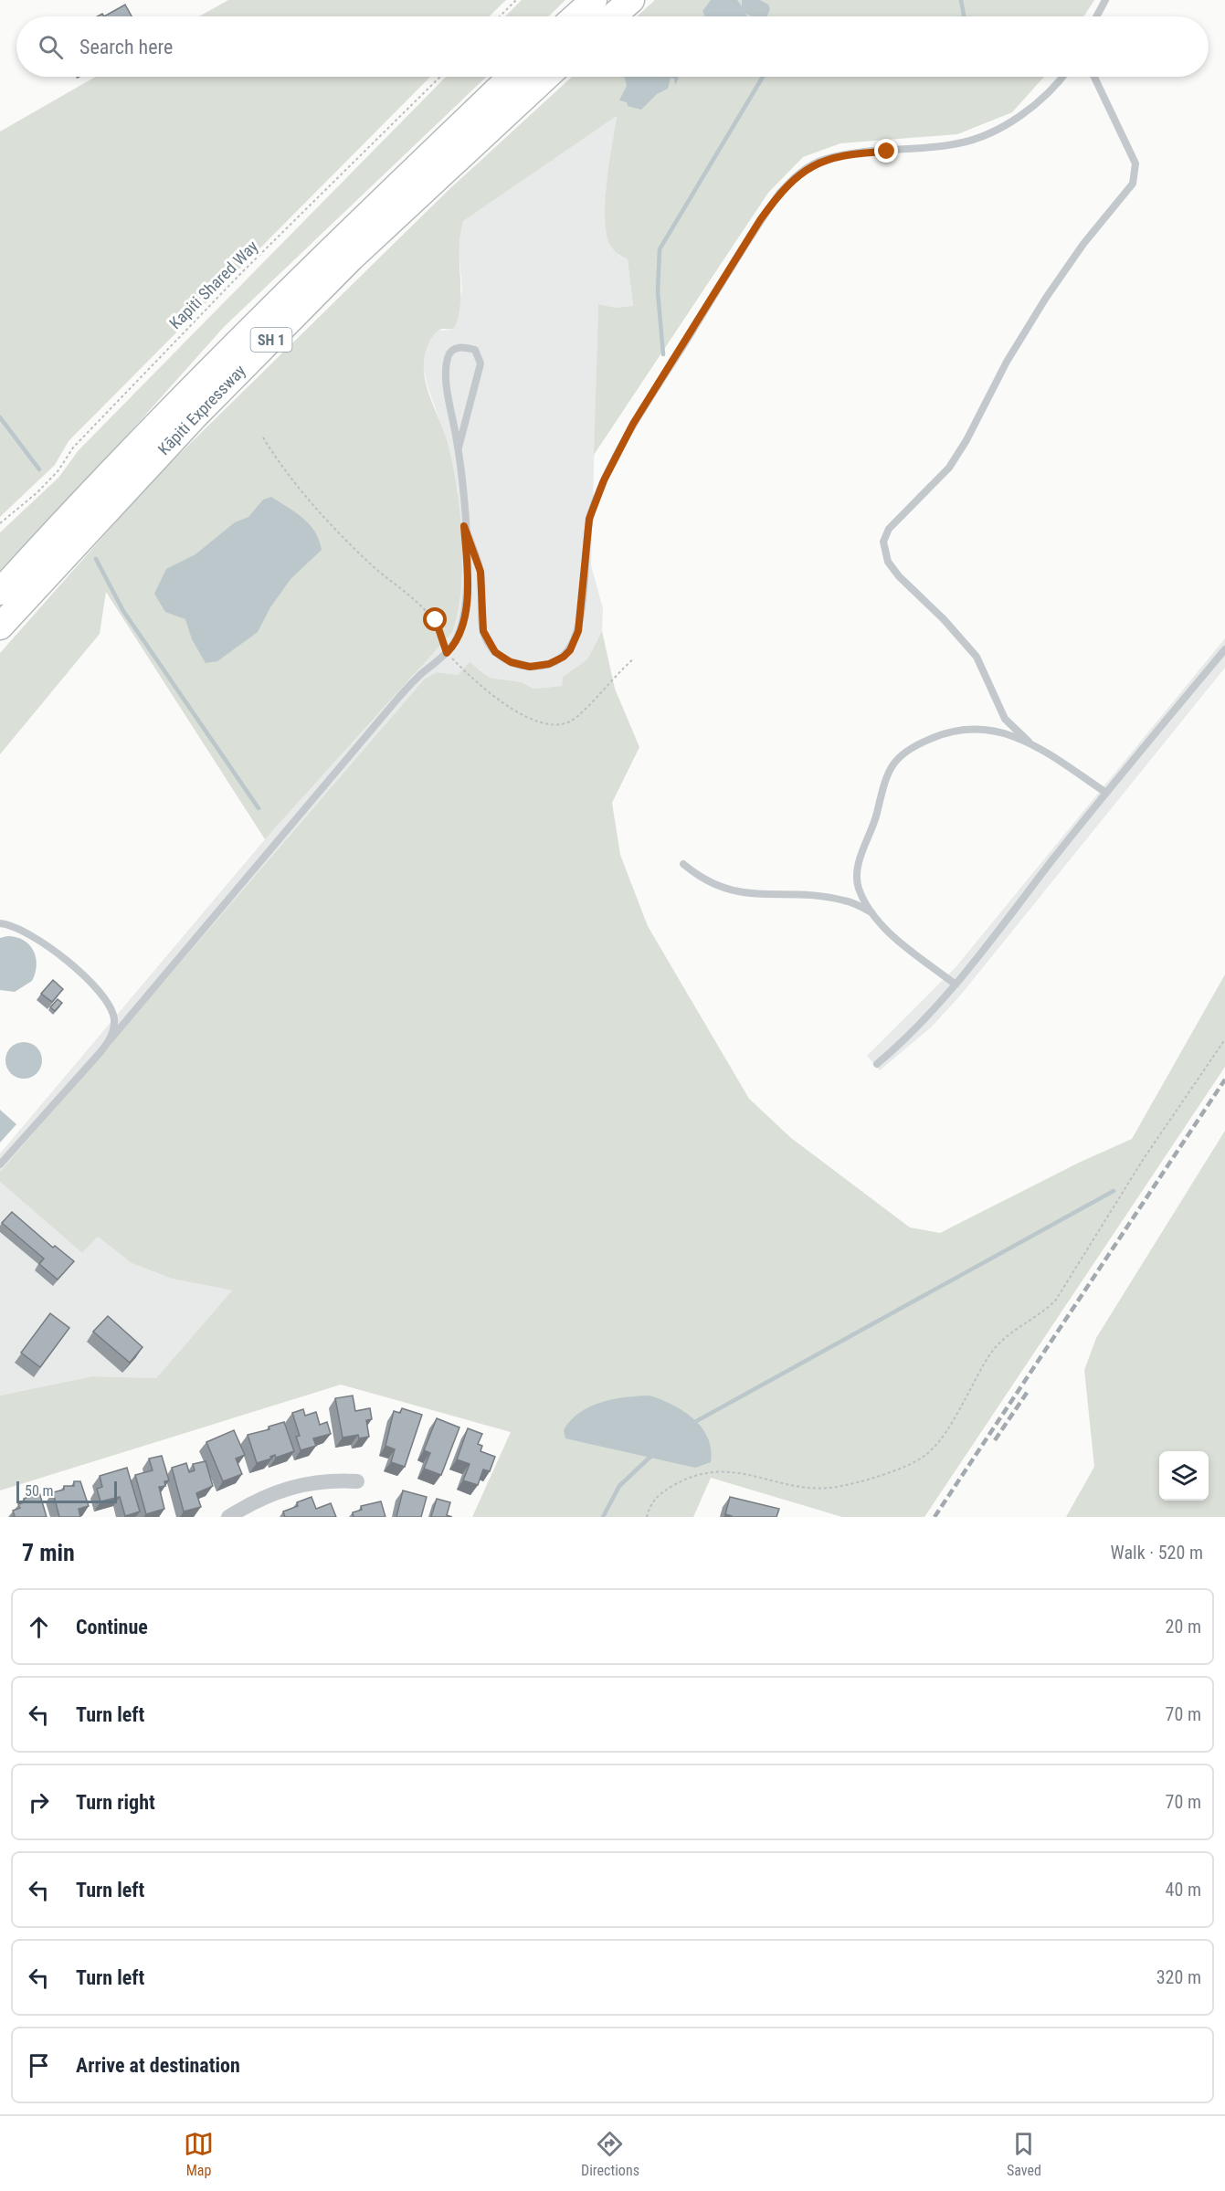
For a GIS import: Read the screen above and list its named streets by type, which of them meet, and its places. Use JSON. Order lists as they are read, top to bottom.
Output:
{
  "streets": {
    "highway": ["SH 1", "Kāpiti Expressway"],
    "path": ["Kapiti Shared Way"]
  },
  "scale_bar": "50 m",
  "page": {
    "search": "Search here",
    "scale": "50 m",
    "heading": ["7 min", "Walk · 520 m"],
    "list": [
      ["Continue", "20 m"],
      ["Turn left", "70 m"],
      ["Turn right", "70 m"],
      ["Turn left", "40 m"],
      ["Turn left", "320 m"],
      "Arrive at destination"
    ],
    "nav": ["Map", "Directions", "Saved"]
  }
}
